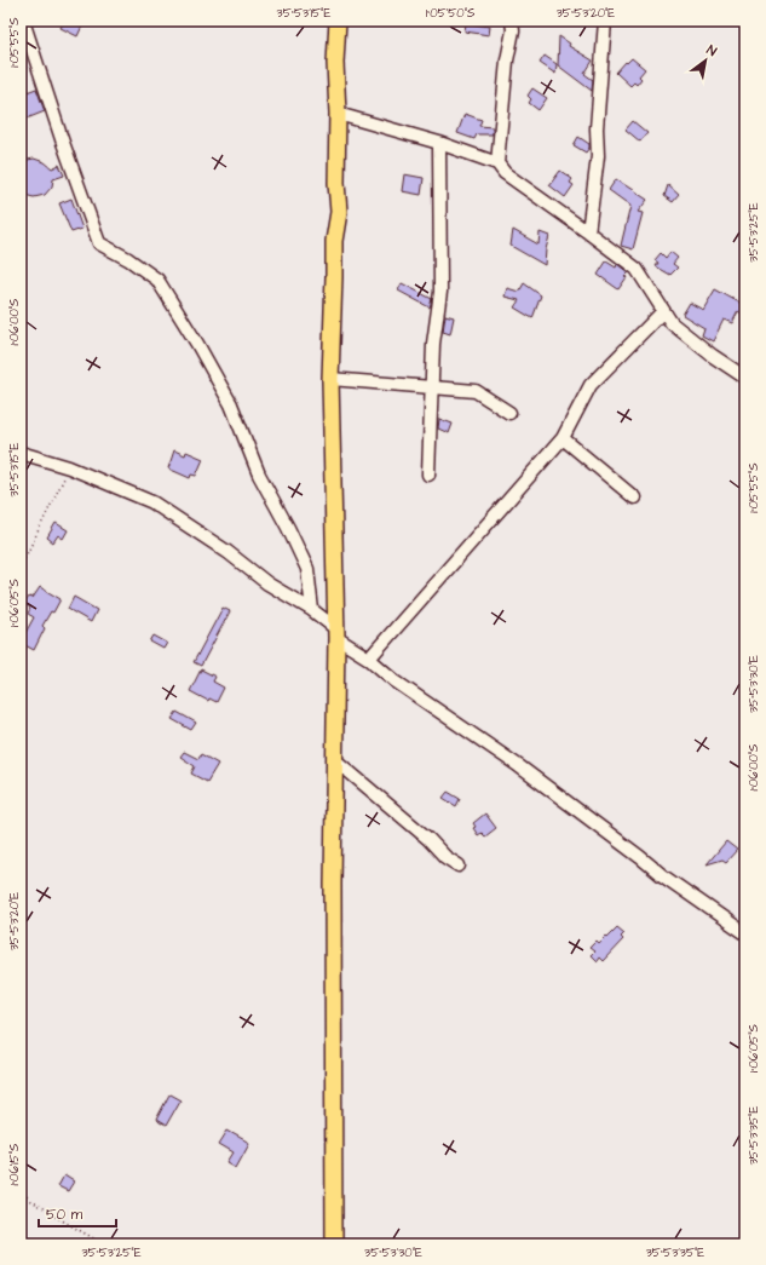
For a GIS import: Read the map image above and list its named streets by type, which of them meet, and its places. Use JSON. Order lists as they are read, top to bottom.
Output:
{
  "scale_bar": "50 m",
  "north": "top right",
  "coordinates": [
    "35°53'15\"E",
    "1°05'50\"S",
    "35°53'20\"E",
    "1°05'55\"S",
    "35°53'25\"E",
    "1°06'00\"S",
    "1°06'05\"S",
    "35°53'30\"E",
    "35°53'35\"E",
    "1°06'15\"S"
  ]
}
